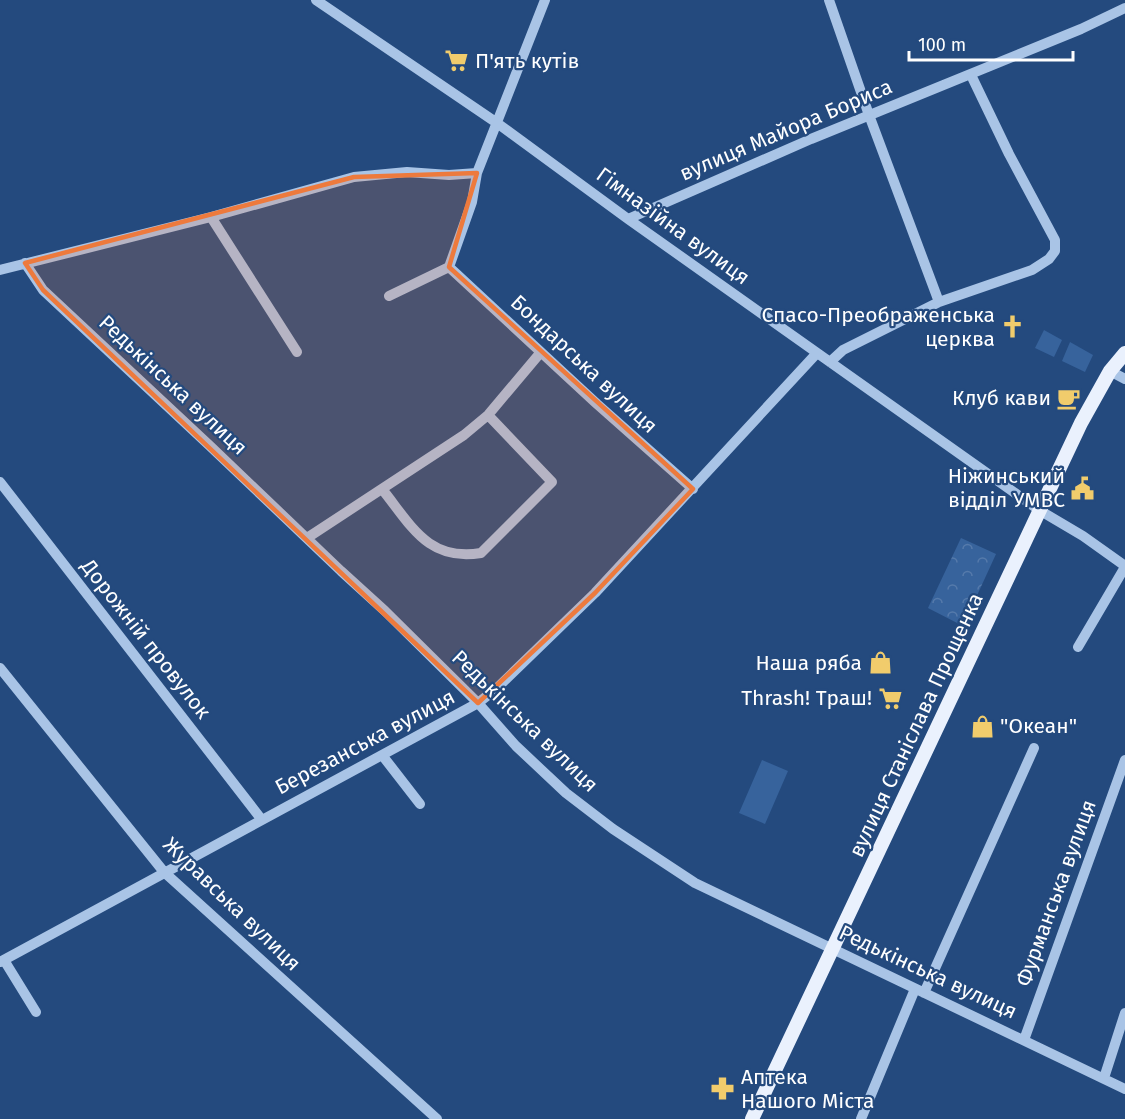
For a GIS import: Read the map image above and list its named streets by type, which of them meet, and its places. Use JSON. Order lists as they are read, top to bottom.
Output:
{
  "streets": {
    "main road": ["вулиця Станіслава Прощенка"],
    "street": [
      "вулиця Майора Бориса",
      "Гімназійна вулиця",
      "Бондарська вулиця",
      "Редькінська вулиця",
      "Дорожній провулок",
      "Березанська вулиця",
      "Фурманська вулиця",
      "Журавська вулиця"
    ]
  },
  "crossings": [
    ["вулиця Майора Бориса", "Гімназійна вулиця"],
    ["Гімназійна вулиця", "вулиця Станіслава Прощенка"],
    ["Гімназійна вулиця", "Березанська вулиця"],
    ["Бондарська вулиця", "Березанська вулиця"],
    ["Редькінська вулиця", "вулиця Станіслава Прощенка"],
    ["Редькінська вулиця", "Березанська вулиця"],
    ["Редькінська вулиця", "Фурманська вулиця"],
    ["Дорожній провулок", "Березанська вулиця"],
    ["Березанська вулиця", "Журавська вулиця"]
  ],
  "places": {
    "supermarket": ["П'ять кутів", "Thrash! Траш!"],
    "church": ["Спасо-Преображенська церква"],
    "cafe": ["Клуб кави"],
    "public building": ["Ніжинський відділ УМВС"],
    "shop": ["Наша ряба", "\"Океан\""],
    "pharmacy": ["Аптека Нашого Міста"]
  },
  "scale_bar": "100 m"
}
